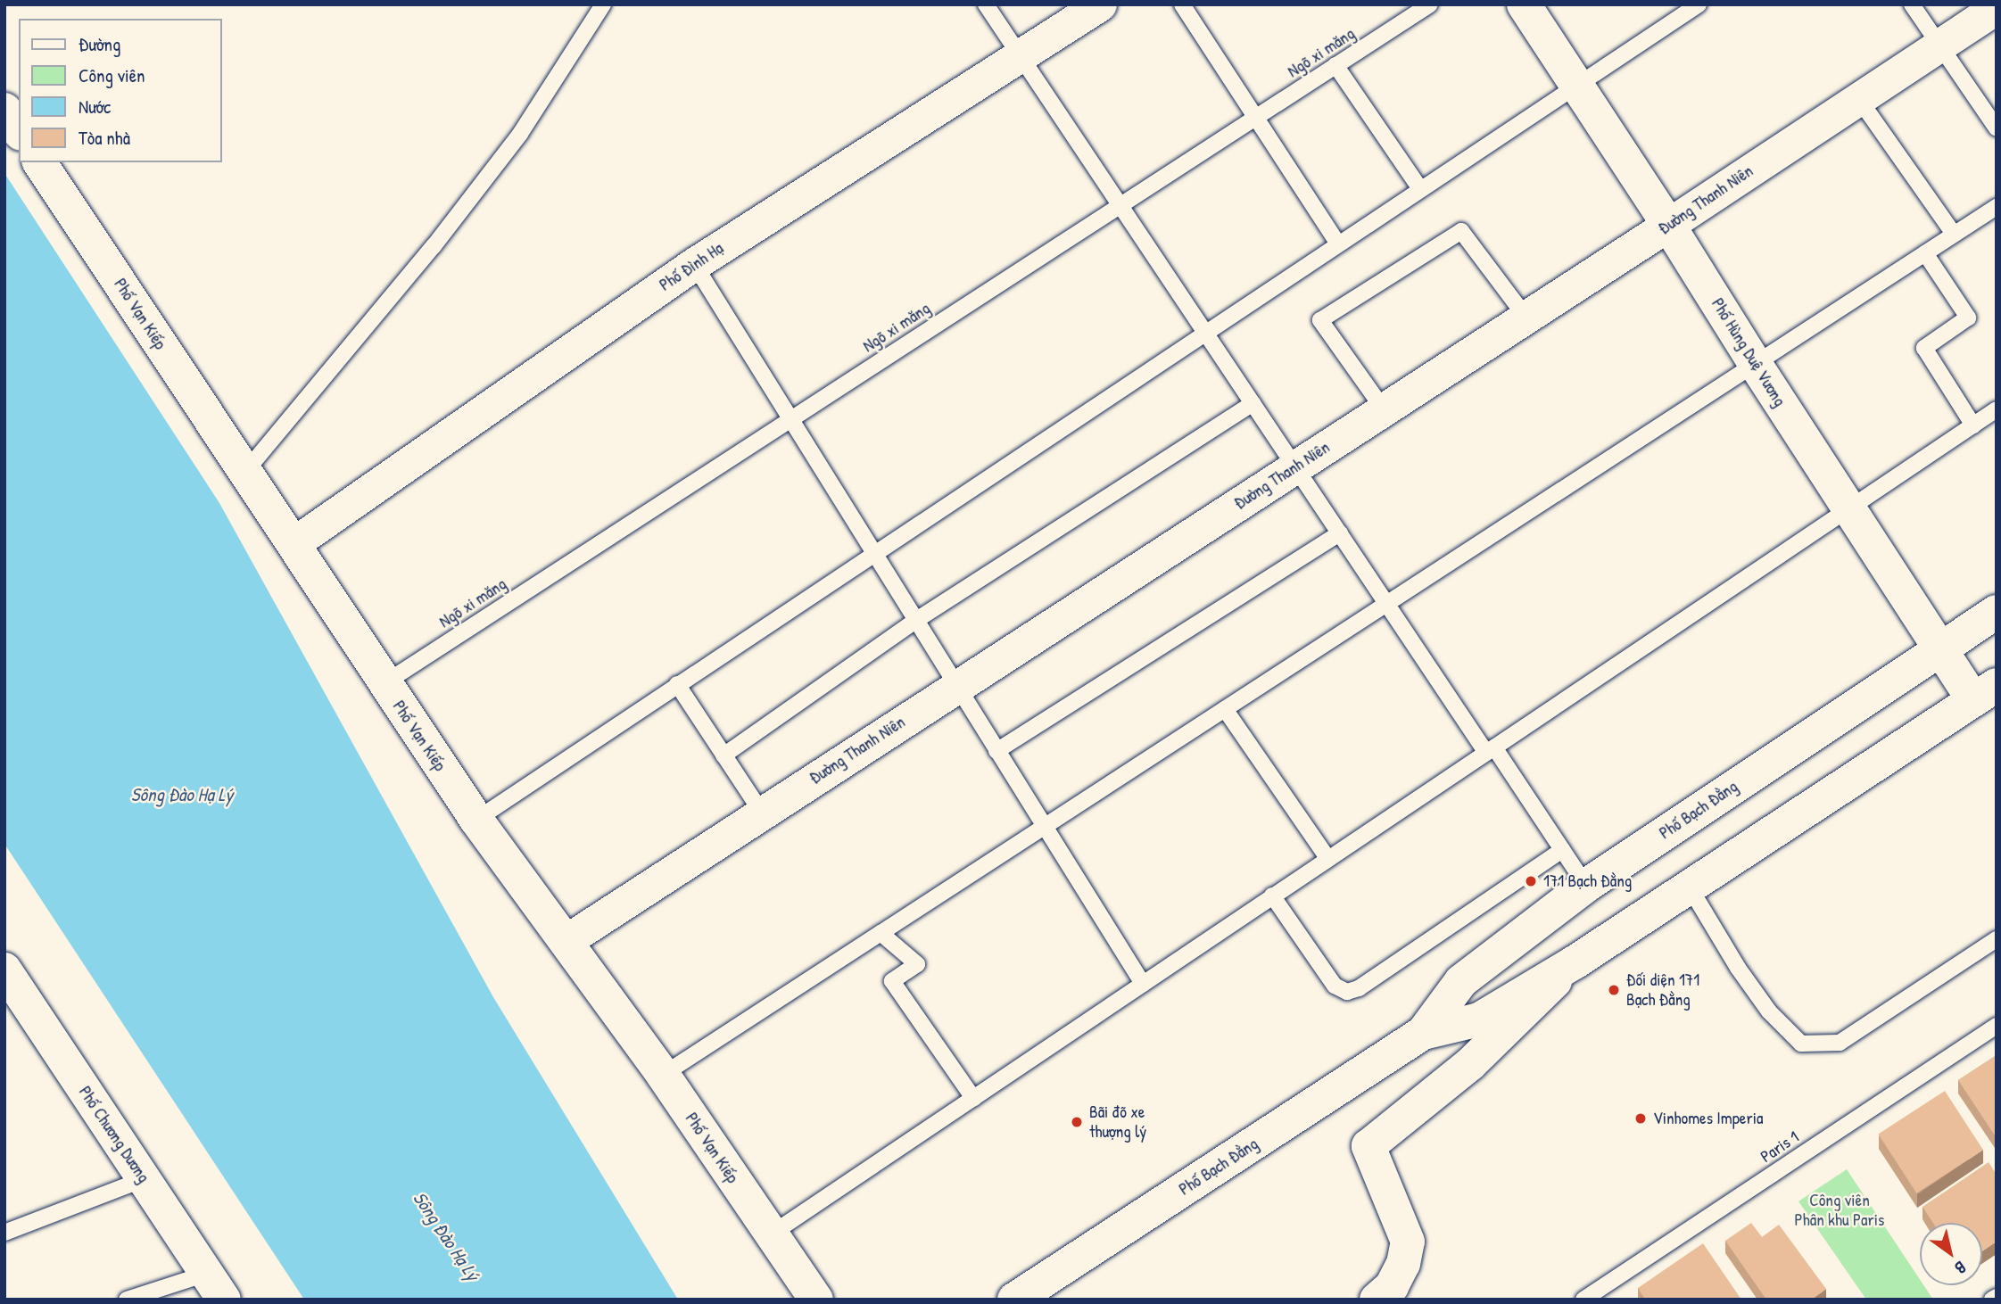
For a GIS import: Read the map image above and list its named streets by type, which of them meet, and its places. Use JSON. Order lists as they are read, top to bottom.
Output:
{
  "streets": {
    "street": [
      "Đường Thanh Niên",
      "Phố Đình Hạ",
      "Phố Vạn Kiếp",
      "Phố Hùng Duệ Vương",
      "Phố Bạch Đằng",
      "Phố Chương Dương"
    ],
    "lane": ["Ngõ xi măng", "Paris 1"]
  },
  "crossings": [
    ["Ngõ xi măng", "Phố Vạn Kiếp"],
    ["Đường Thanh Niên", "Phố Vạn Kiếp"],
    ["Đường Thanh Niên", "Phố Hùng Duệ Vương"],
    ["Phố Đình Hạ", "Phố Vạn Kiếp"],
    ["Phố Hùng Duệ Vương", "Phố Bạch Đằng"]
  ],
  "water": ["Sông Đào Hạ Lý"],
  "parks": ["Công viên Phân khu Paris"],
  "places": [
    "171 Bạch Đằng",
    "Đối diện 171 Bạch Đằng",
    "Vinhomes Imperia",
    "Bãi đõ xe thượng lý"
  ],
  "legend": [
    "Đường",
    "Công viên",
    "Nước",
    "Tòa nhà"
  ],
  "north": "bottom right"
}
